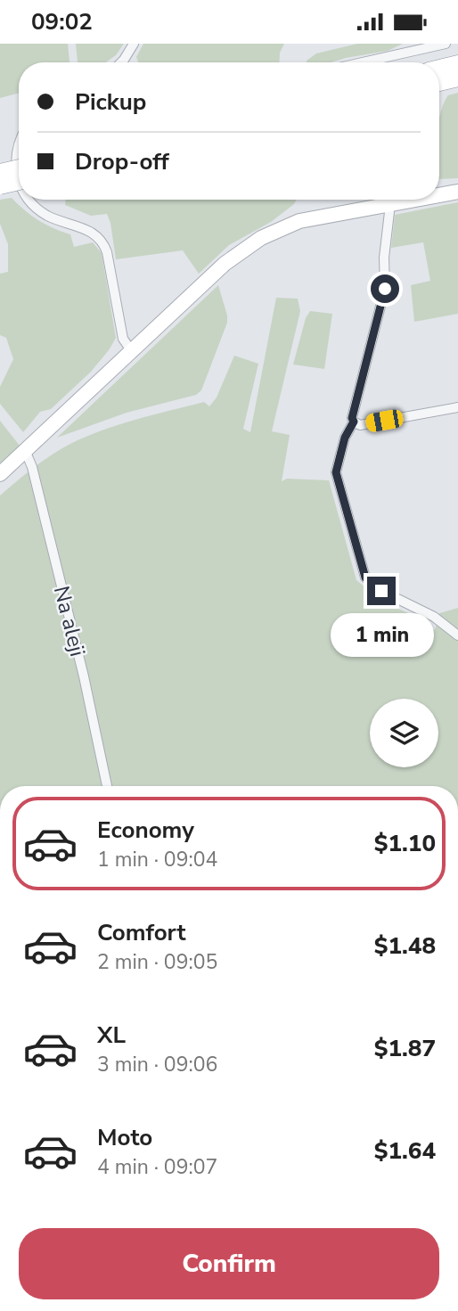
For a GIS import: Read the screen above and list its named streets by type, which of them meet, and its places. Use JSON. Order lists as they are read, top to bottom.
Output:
{
  "streets": {
    "street": ["Na aleji"]
  },
  "page": {
    "status": "09:02",
    "banner": ["Pickup", "Drop-off"],
    "bubble": "1 min",
    "list": [
      {
        "name": "Economy",
        "note": "1 min · 09:04",
        "value": "$1.10"
      },
      {
        "name": "Comfort",
        "note": "2 min · 09:05",
        "value": "$1.48"
      },
      {
        "name": "XL",
        "note": "3 min · 09:06",
        "value": "$1.87"
      },
      {
        "name": "Moto",
        "note": "4 min · 09:07",
        "value": "$1.64"
      }
    ],
    "buttons": "Confirm"
  }
}
